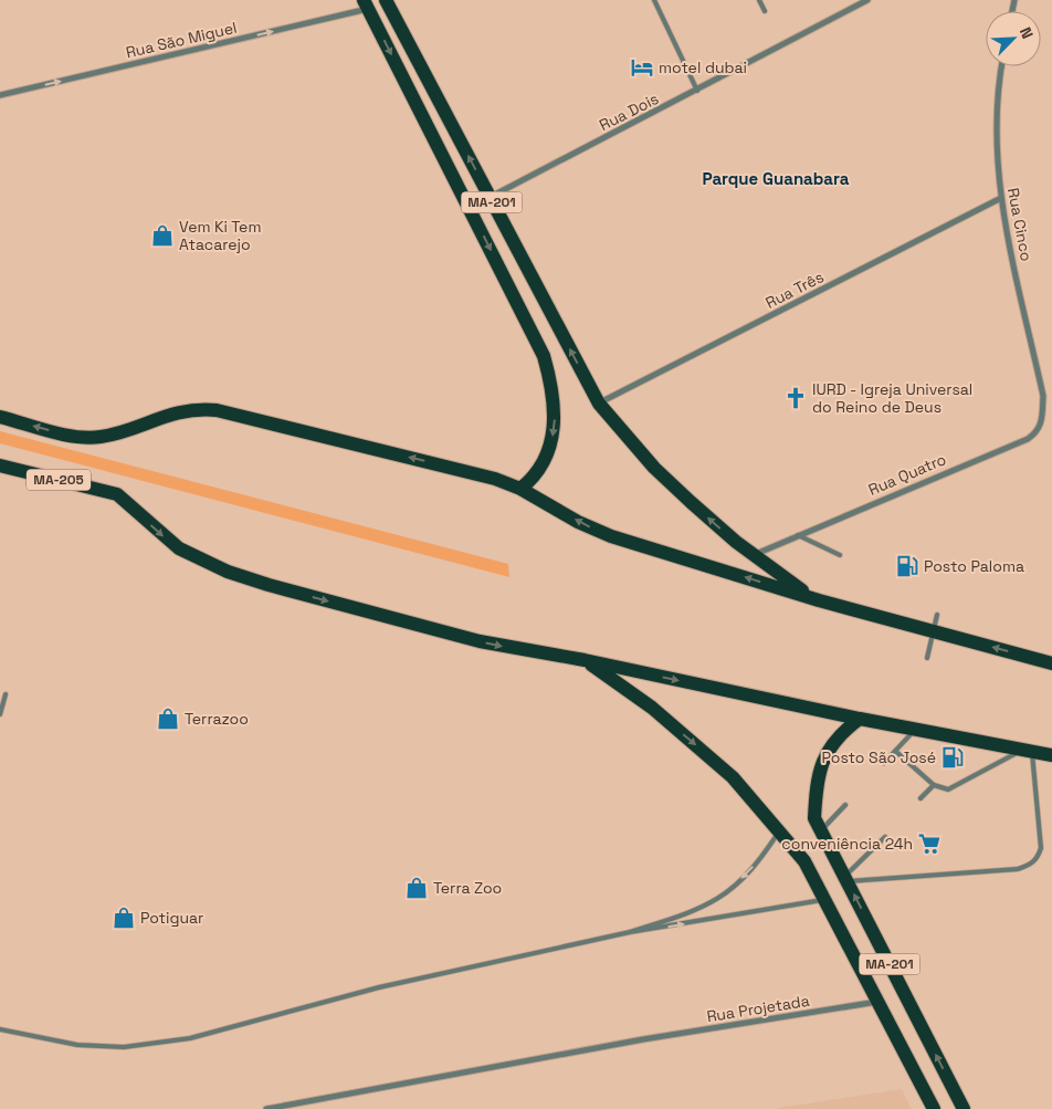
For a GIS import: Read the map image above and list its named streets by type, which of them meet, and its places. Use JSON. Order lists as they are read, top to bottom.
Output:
{
  "streets": {
    "main road": ["MA-201", "MA-205"],
    "street": [
      "Rua São Miguel",
      "Rua Dois",
      "Rua Cinco",
      "Rua Três",
      "Rua Quatro",
      "Rua Projetada"
    ]
  },
  "crossings": [
    ["Rua São Miguel", "MA-201"],
    ["Rua Dois", "MA-201"],
    ["MA-201", "Rua Três"],
    ["MA-201", "Rua Projetada"],
    ["Rua Cinco", "Rua Três"],
    ["Rua Cinco", "Rua Quatro"]
  ],
  "one_way": ["Rua São Miguel"],
  "districts": ["Parque Guanabara"],
  "places": {
    "hotel": ["motel dubai"],
    "shop": [
      "Vem Ki Tem Atacarejo",
      "Terrazoo",
      "Terra Zoo",
      "Potiguar"
    ],
    "church": ["IURD - Igreja Universal do Reino de Deus"],
    "fuel station": ["Posto Paloma", "Posto São José"],
    "supermarket": ["conveniência 24h"]
  },
  "north": "top right"
}
